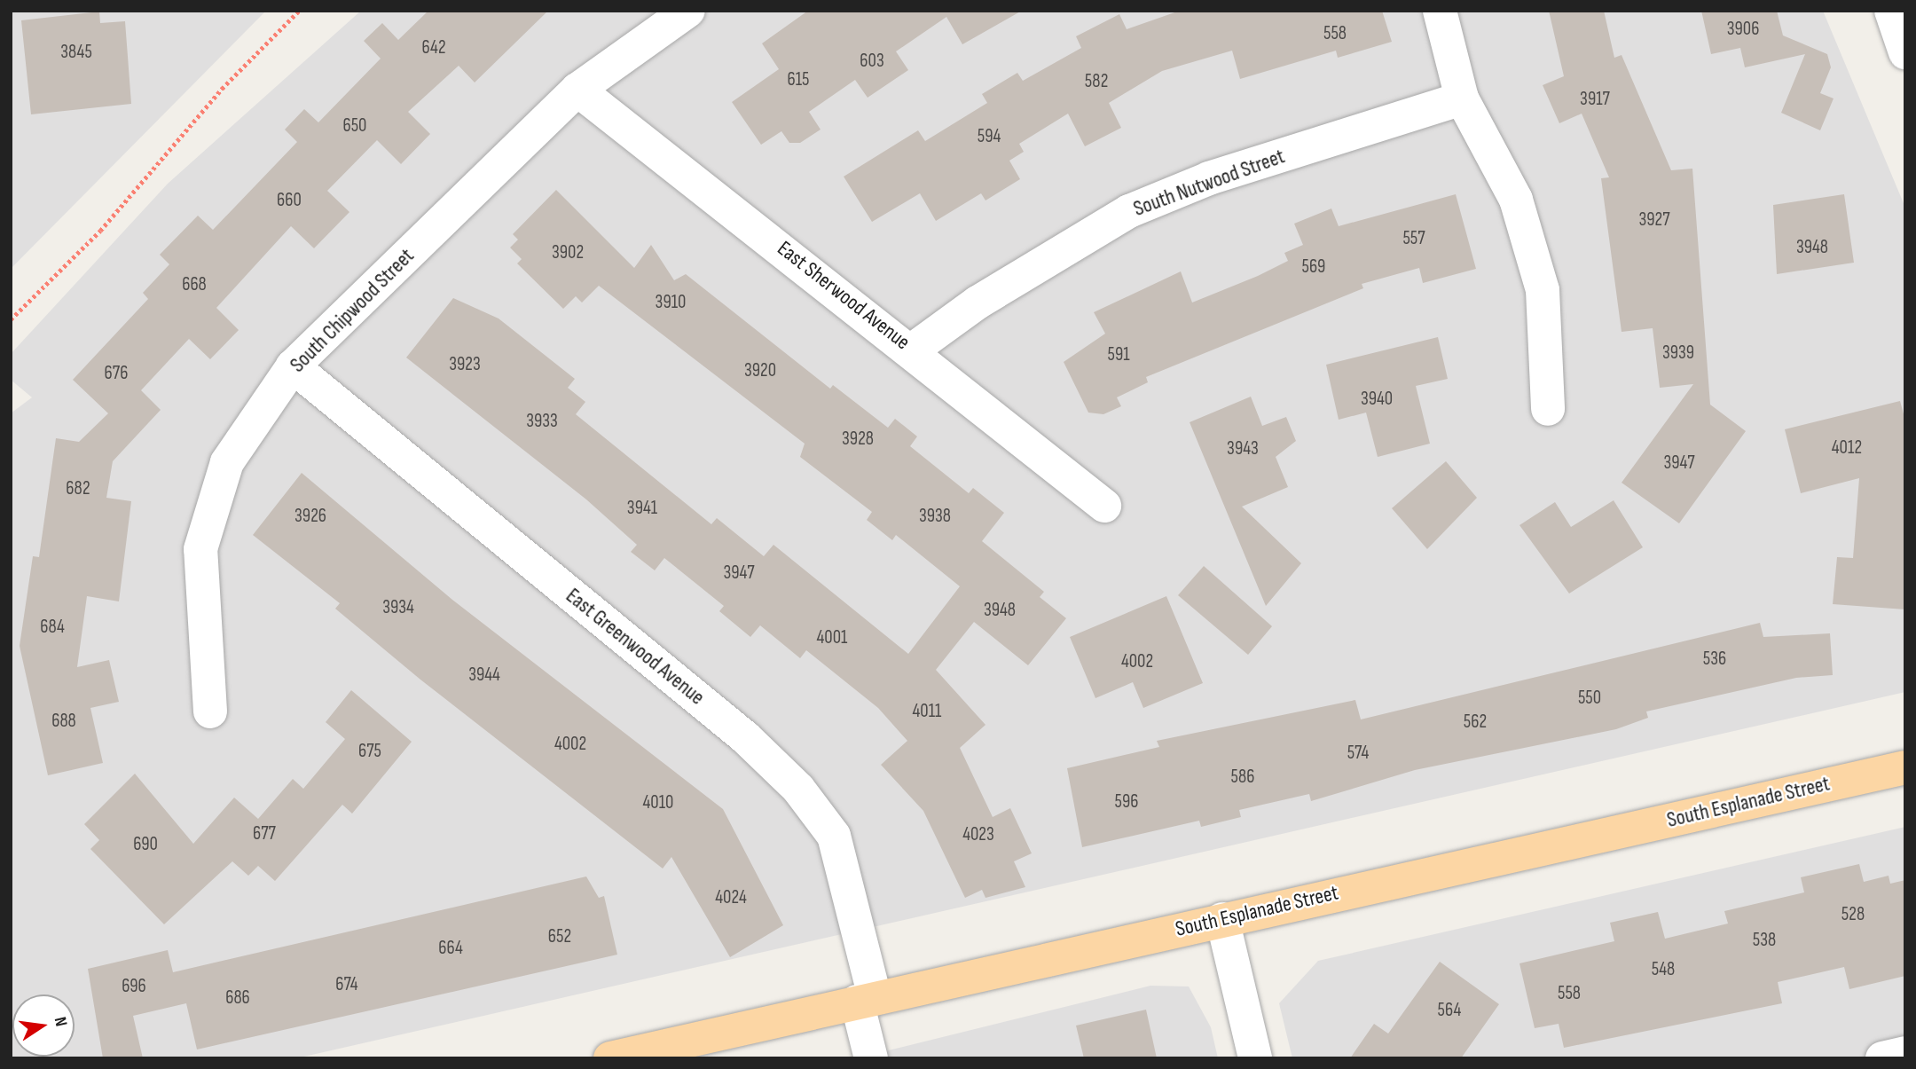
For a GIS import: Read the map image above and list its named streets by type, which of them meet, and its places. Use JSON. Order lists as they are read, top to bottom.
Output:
{
  "streets": {
    "main road": ["South Esplanade Street"],
    "street": [
      "South Nutwood Street",
      "East Sherwood Avenue",
      "South Chipwood Street",
      "East Greenwood Avenue"
    ]
  },
  "crossings": [
    ["South Nutwood Street", "East Sherwood Avenue"],
    ["East Sherwood Avenue", "South Chipwood Street"],
    ["South Chipwood Street", "East Greenwood Avenue"],
    ["East Greenwood Avenue", "South Esplanade Street"]
  ],
  "house_numbers": [
    "3906",
    "558",
    "642",
    "3845",
    "603",
    "615",
    "582",
    "3917",
    "650",
    "594",
    "660",
    "3927",
    "557",
    "3948",
    "3902",
    "569",
    "668",
    "3910",
    "3939",
    "591",
    "3923",
    "3920",
    "676",
    "3940",
    "3933",
    "3928",
    "4012",
    "3943",
    "3947",
    "682",
    "3941",
    "3926",
    "3938",
    "3947",
    "3934",
    "3948",
    "684",
    "4001",
    "536",
    "4002",
    "3944",
    "550",
    "4011",
    "688",
    "562",
    "4002",
    "675",
    "574",
    "586",
    "596",
    "4010",
    "677",
    "4023",
    "690",
    "4024",
    "528",
    "652",
    "538",
    "664",
    "548",
    "674",
    "696",
    "558",
    "686",
    "564"
  ],
  "north": "right"
}
